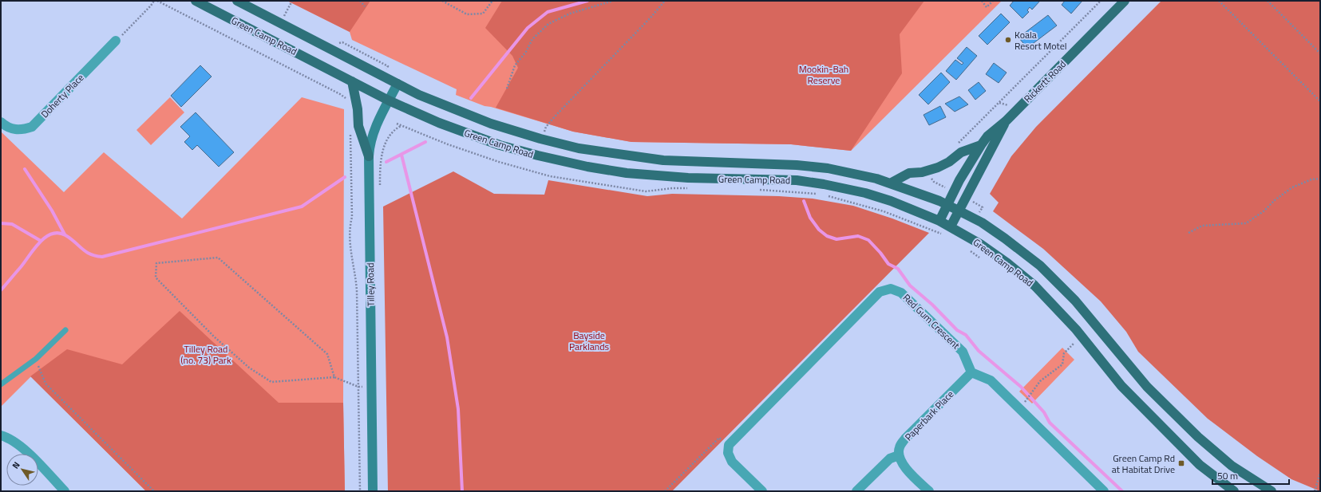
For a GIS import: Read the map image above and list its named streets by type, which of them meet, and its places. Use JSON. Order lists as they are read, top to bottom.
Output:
{
  "streets": {
    "main road": ["Green Camp Road", "Rickertt Road", "Tilley Road"],
    "street": ["Doherty Place", "Red Gum Crescent", "Paperbark Place"]
  },
  "crossings": [
    ["Green Camp Road", "Rickertt Road"],
    ["Green Camp Road", "Tilley Road"],
    ["Red Gum Crescent", "Paperbark Place"]
  ],
  "parks": ["Mookin-Bah Reserve", "Bayside Parklands", "Tilley Road (no. 73) Park"],
  "places": {
    "other": ["Koala Resort Motel"],
    "transit": ["Green Camp Rd at Habitat Drive"]
  },
  "scale_bar": "50 m",
  "north": "top left"
}
